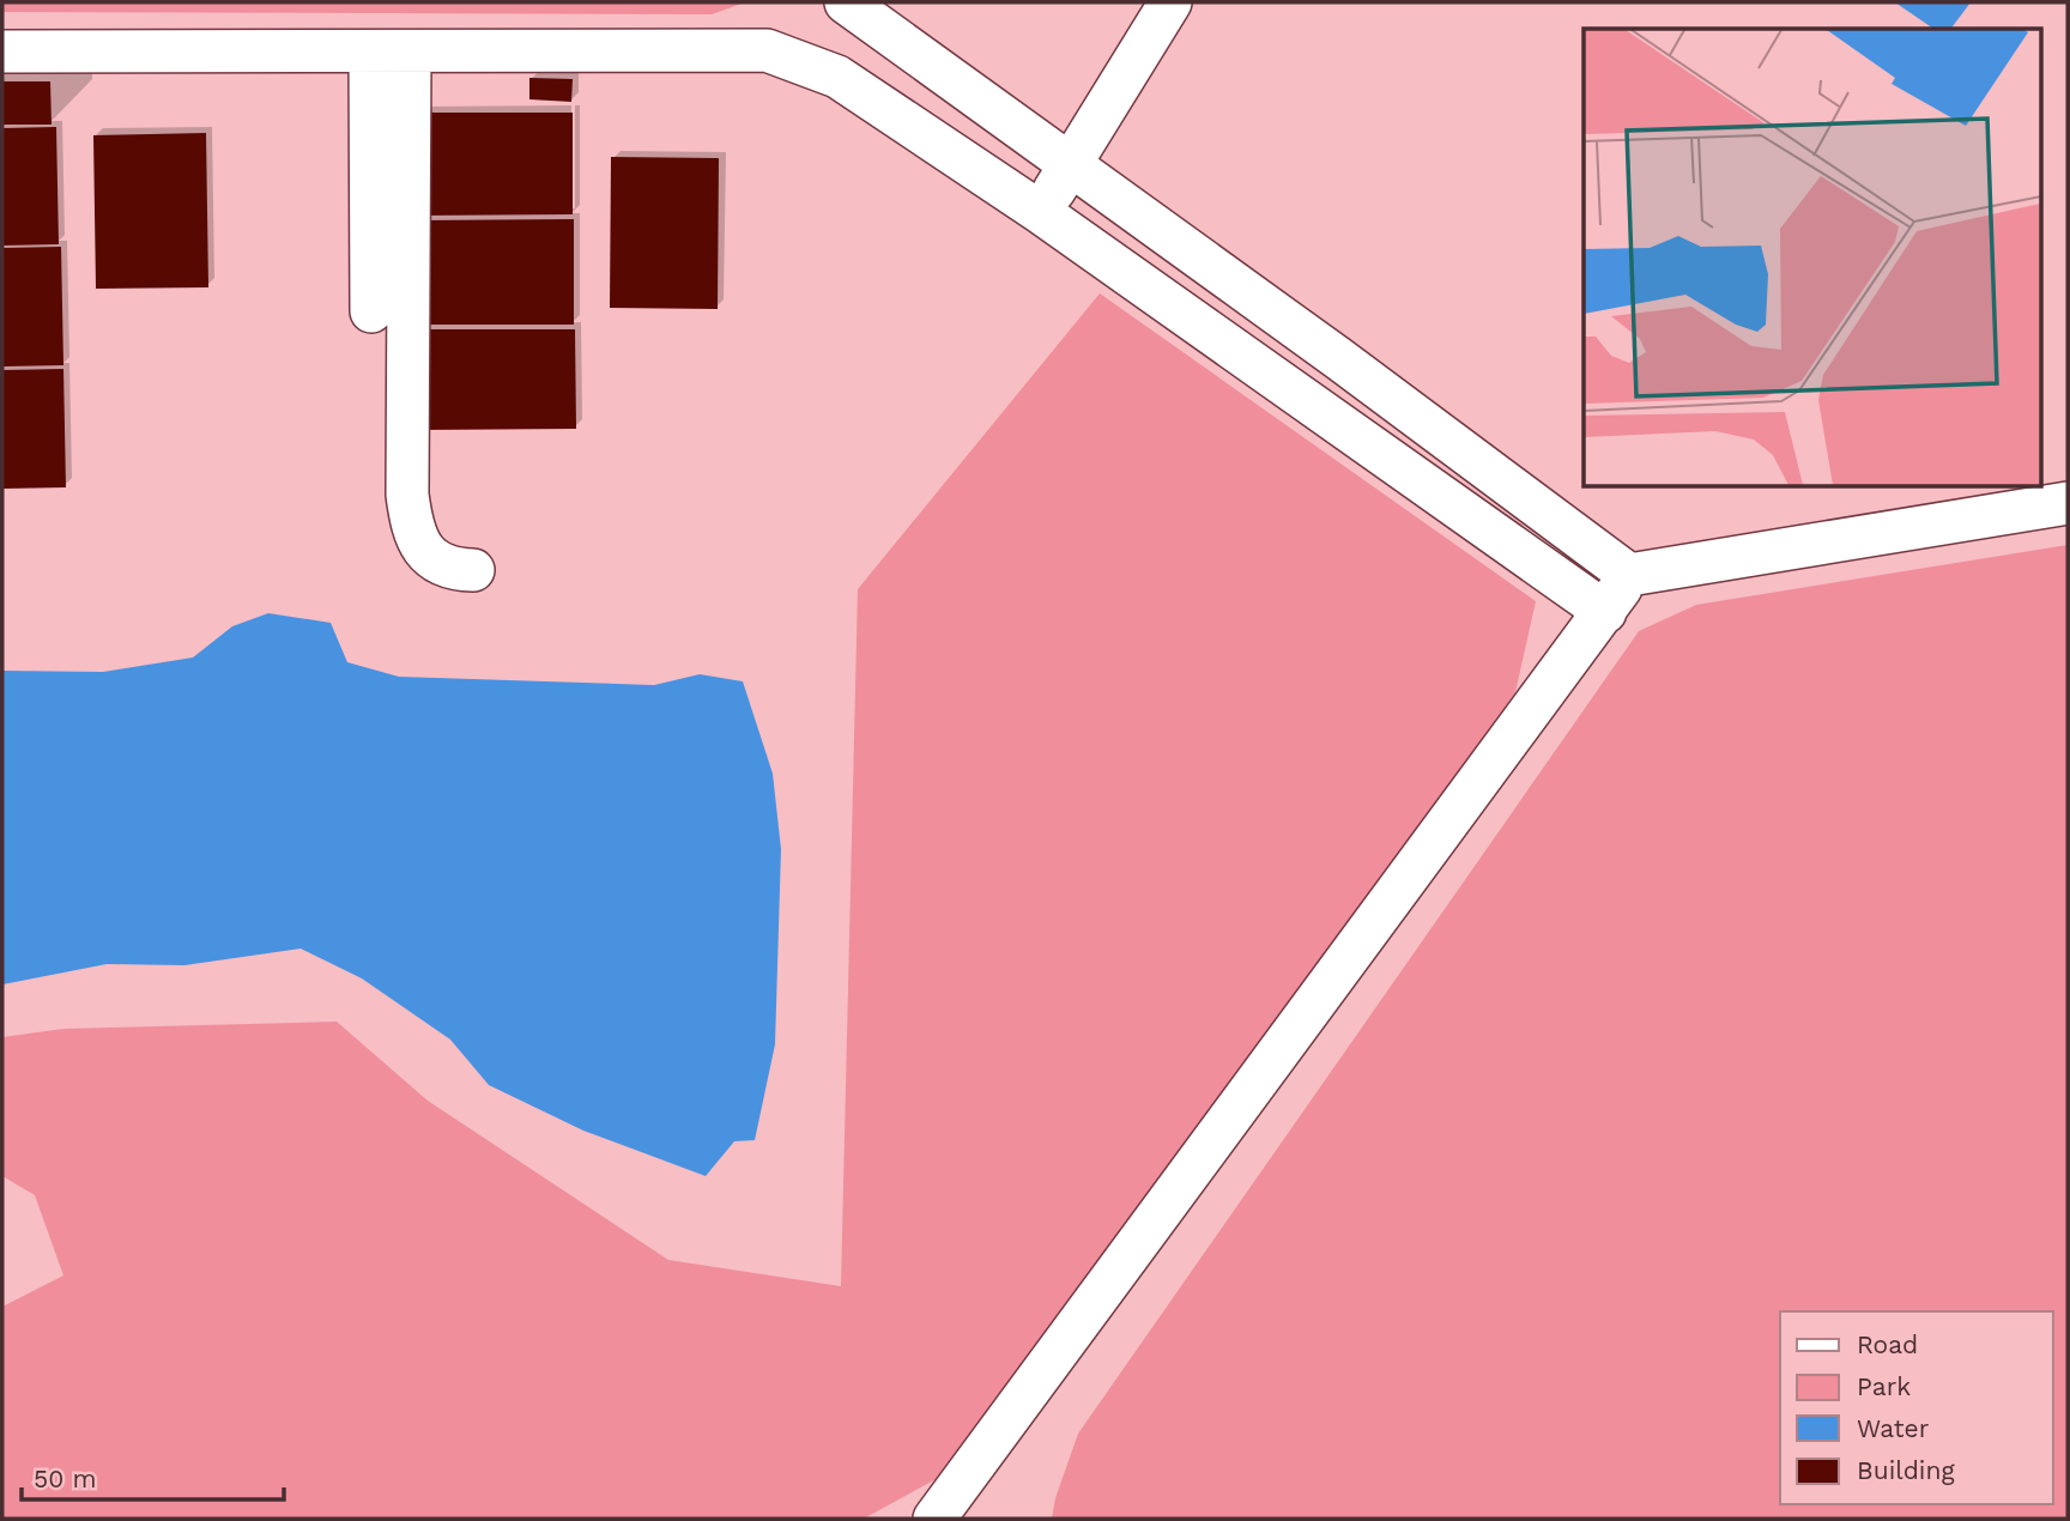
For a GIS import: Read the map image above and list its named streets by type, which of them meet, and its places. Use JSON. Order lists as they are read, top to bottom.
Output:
{
  "legend": [
    "Road",
    "Park",
    "Water",
    "Building"
  ],
  "scale_bar": "50 m"
}
